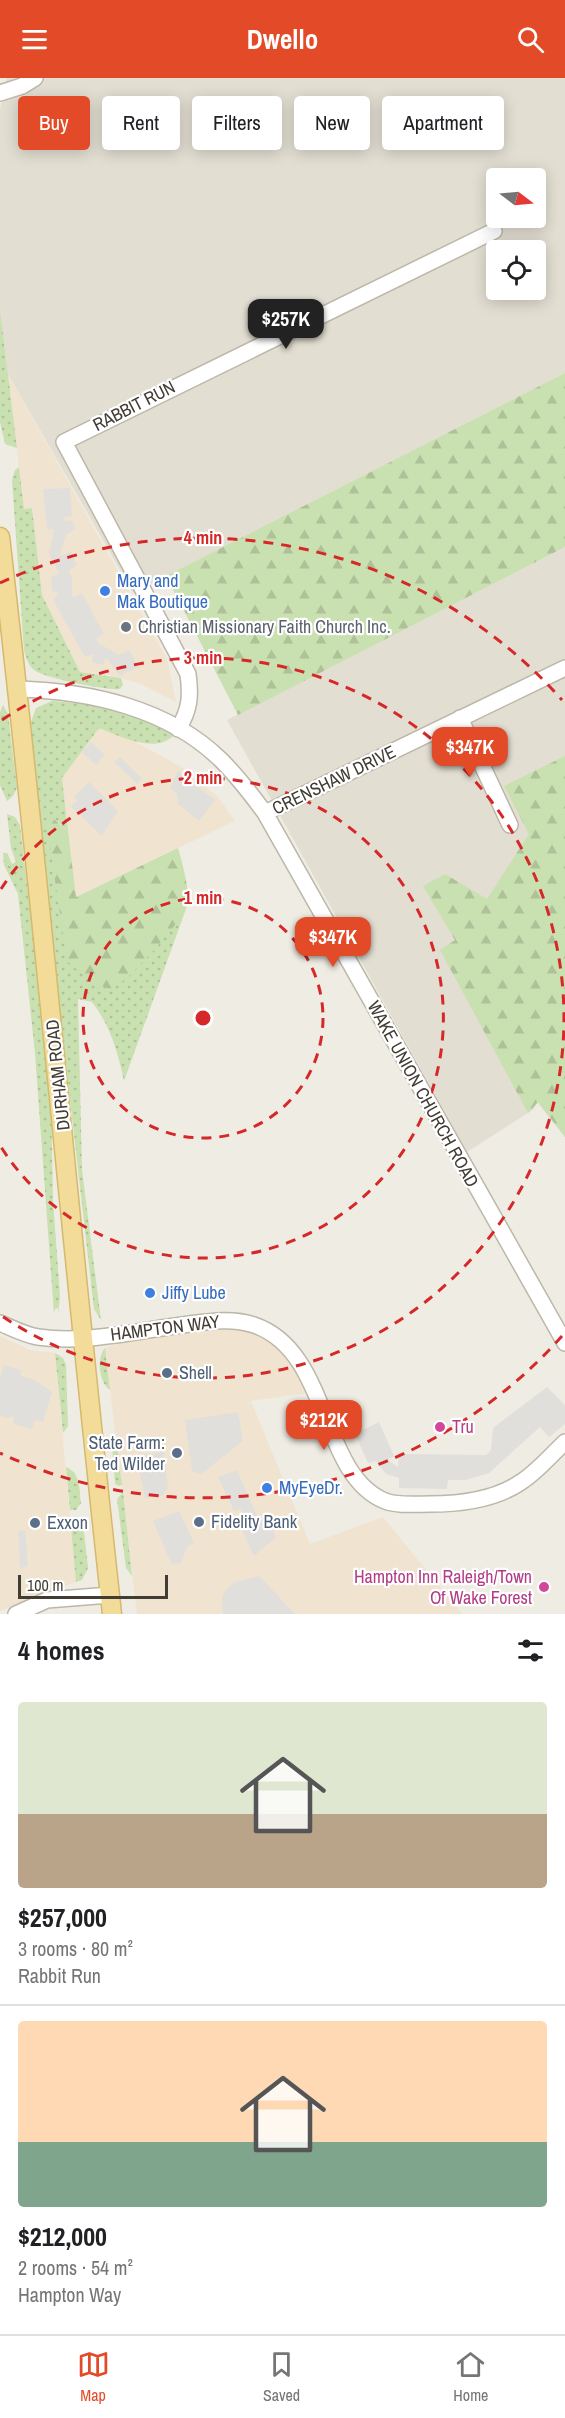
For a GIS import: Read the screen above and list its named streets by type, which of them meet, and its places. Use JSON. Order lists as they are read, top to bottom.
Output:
{
  "streets": {
    "main road": ["DURHAM ROAD"],
    "street": [
      "RABBIT RUN",
      "CRENSHAW DRIVE",
      "WAKE UNION CHURCH ROAD",
      "HAMPTON WAY"
    ]
  },
  "crossings": [
    ["RABBIT RUN", "WAKE UNION CHURCH ROAD"],
    ["CRENSHAW DRIVE", "WAKE UNION CHURCH ROAD"],
    ["DURHAM ROAD", "WAKE UNION CHURCH ROAD"],
    ["DURHAM ROAD", "HAMPTON WAY"]
  ],
  "places": [
    "Mary and Mak Boutique",
    "Christian Missionary Faith Church Inc.",
    "Jiffy Lube",
    "Shell",
    "Tru",
    "State Farm: Ted Wilder",
    "MyEyeDr.",
    "Fidelity Bank",
    "Exxon",
    "Hampton Inn Raleigh/Town Of Wake Forest"
  ],
  "scale_bar": "100 m",
  "north": "right",
  "page": {
    "header": "Dwello",
    "chip": [
      "Buy",
      "Rent",
      "Filters",
      "New",
      "Apartment"
    ],
    "price": [
      "$257K",
      "$347K",
      "$347K",
      "$212K"
    ],
    "scale": "100 m",
    "heading": "4 homes",
    "list": [
      {
        "name": "$257,000",
        "note": "3 rooms · 80 m² · Rabbit Run"
      },
      {
        "name": "$212,000",
        "note": "2 rooms · 54 m² · Hampton Way"
      }
    ],
    "tabs": ["Map", "Saved", "Home"]
  },
  "rings": [
    "4 min",
    "3 min",
    "2 min",
    "1 min"
  ]
}
